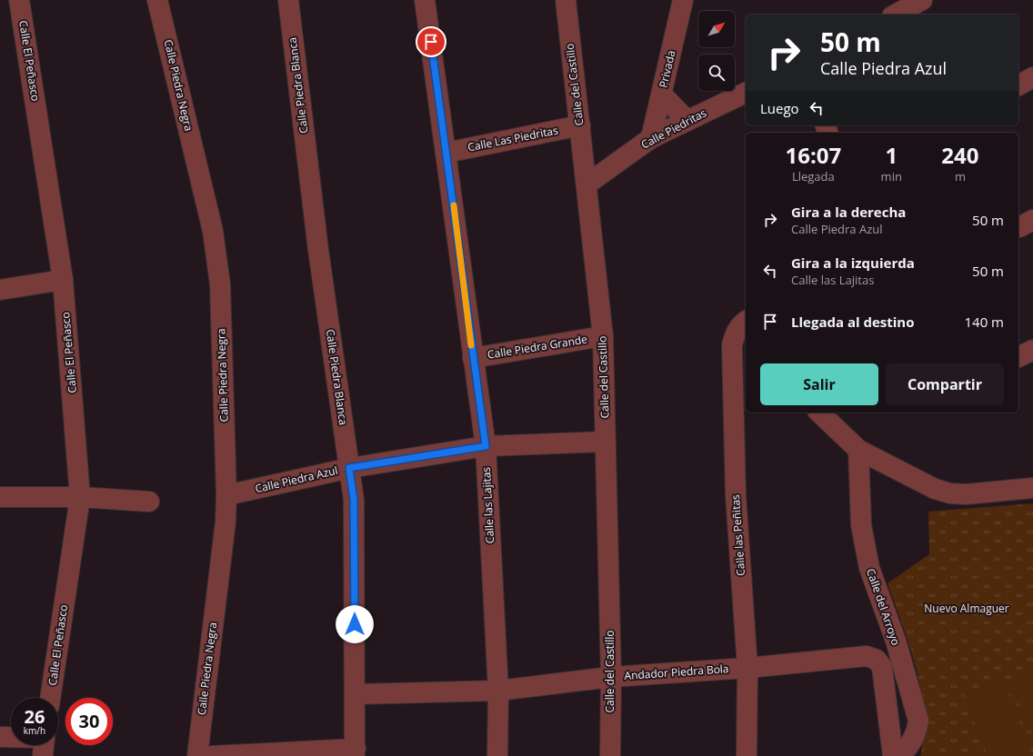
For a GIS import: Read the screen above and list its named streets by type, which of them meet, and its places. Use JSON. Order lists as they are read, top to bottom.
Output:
{
  "streets": {
    "street": [
      "Calle El Peñasco",
      "Privada",
      "Calle del Castillo",
      "Calle Piedra Negra",
      "Calle Piedra Blanca",
      "Calle Piedritas",
      "Calle Las Piedritas",
      "Calle Piedra Grande",
      "Calle Piedra Azul",
      "Calle las Lajitas",
      "Calle las Peñitas",
      "Calle del Arroyo",
      "Andador Piedra Bola"
    ]
  },
  "crossings": [
    ["Privada", "Calle Piedritas"],
    ["Calle del Castillo", "Calle Piedritas"],
    ["Calle del Castillo", "Calle Las Piedritas"],
    ["Calle del Castillo", "Calle Piedra Grande"],
    ["Calle del Castillo", "Calle Piedra Azul"],
    ["Calle del Castillo", "Andador Piedra Bola"],
    ["Calle Piedra Negra", "Calle Piedra Azul"],
    ["Calle Piedra Blanca", "Calle Piedra Azul"],
    ["Calle Piedra Blanca", "Andador Piedra Bola"],
    ["Calle Las Piedritas", "Calle las Lajitas"],
    ["Calle Piedra Grande", "Calle las Lajitas"],
    ["Calle Piedra Azul", "Calle las Lajitas"],
    ["Calle las Lajitas", "Andador Piedra Bola"],
    ["Calle las Peñitas", "Andador Piedra Bola"]
  ],
  "parks": ["Nuevo Almaguer"],
  "north": "top right",
  "page": {
    "turn": ["50 m", "Calle Piedra Azul"],
    "then": "Luego",
    "eta": [
      "16:07",
      "Llegada",
      "1",
      "min",
      "240",
      "m"
    ],
    "list": [
      {
        "name": "Gira a la derecha",
        "note": "Calle Piedra Azul",
        "value": "50 m"
      },
      {
        "name": "Gira a la izquierda",
        "note": "Calle las Lajitas",
        "value": "50 m"
      },
      {
        "name": "Llegada al destino",
        "value": "140 m"
      }
    ],
    "buttons": ["Salir", "Compartir"],
    "speed": "26 km/h",
    "limit": "30"
  }
}
